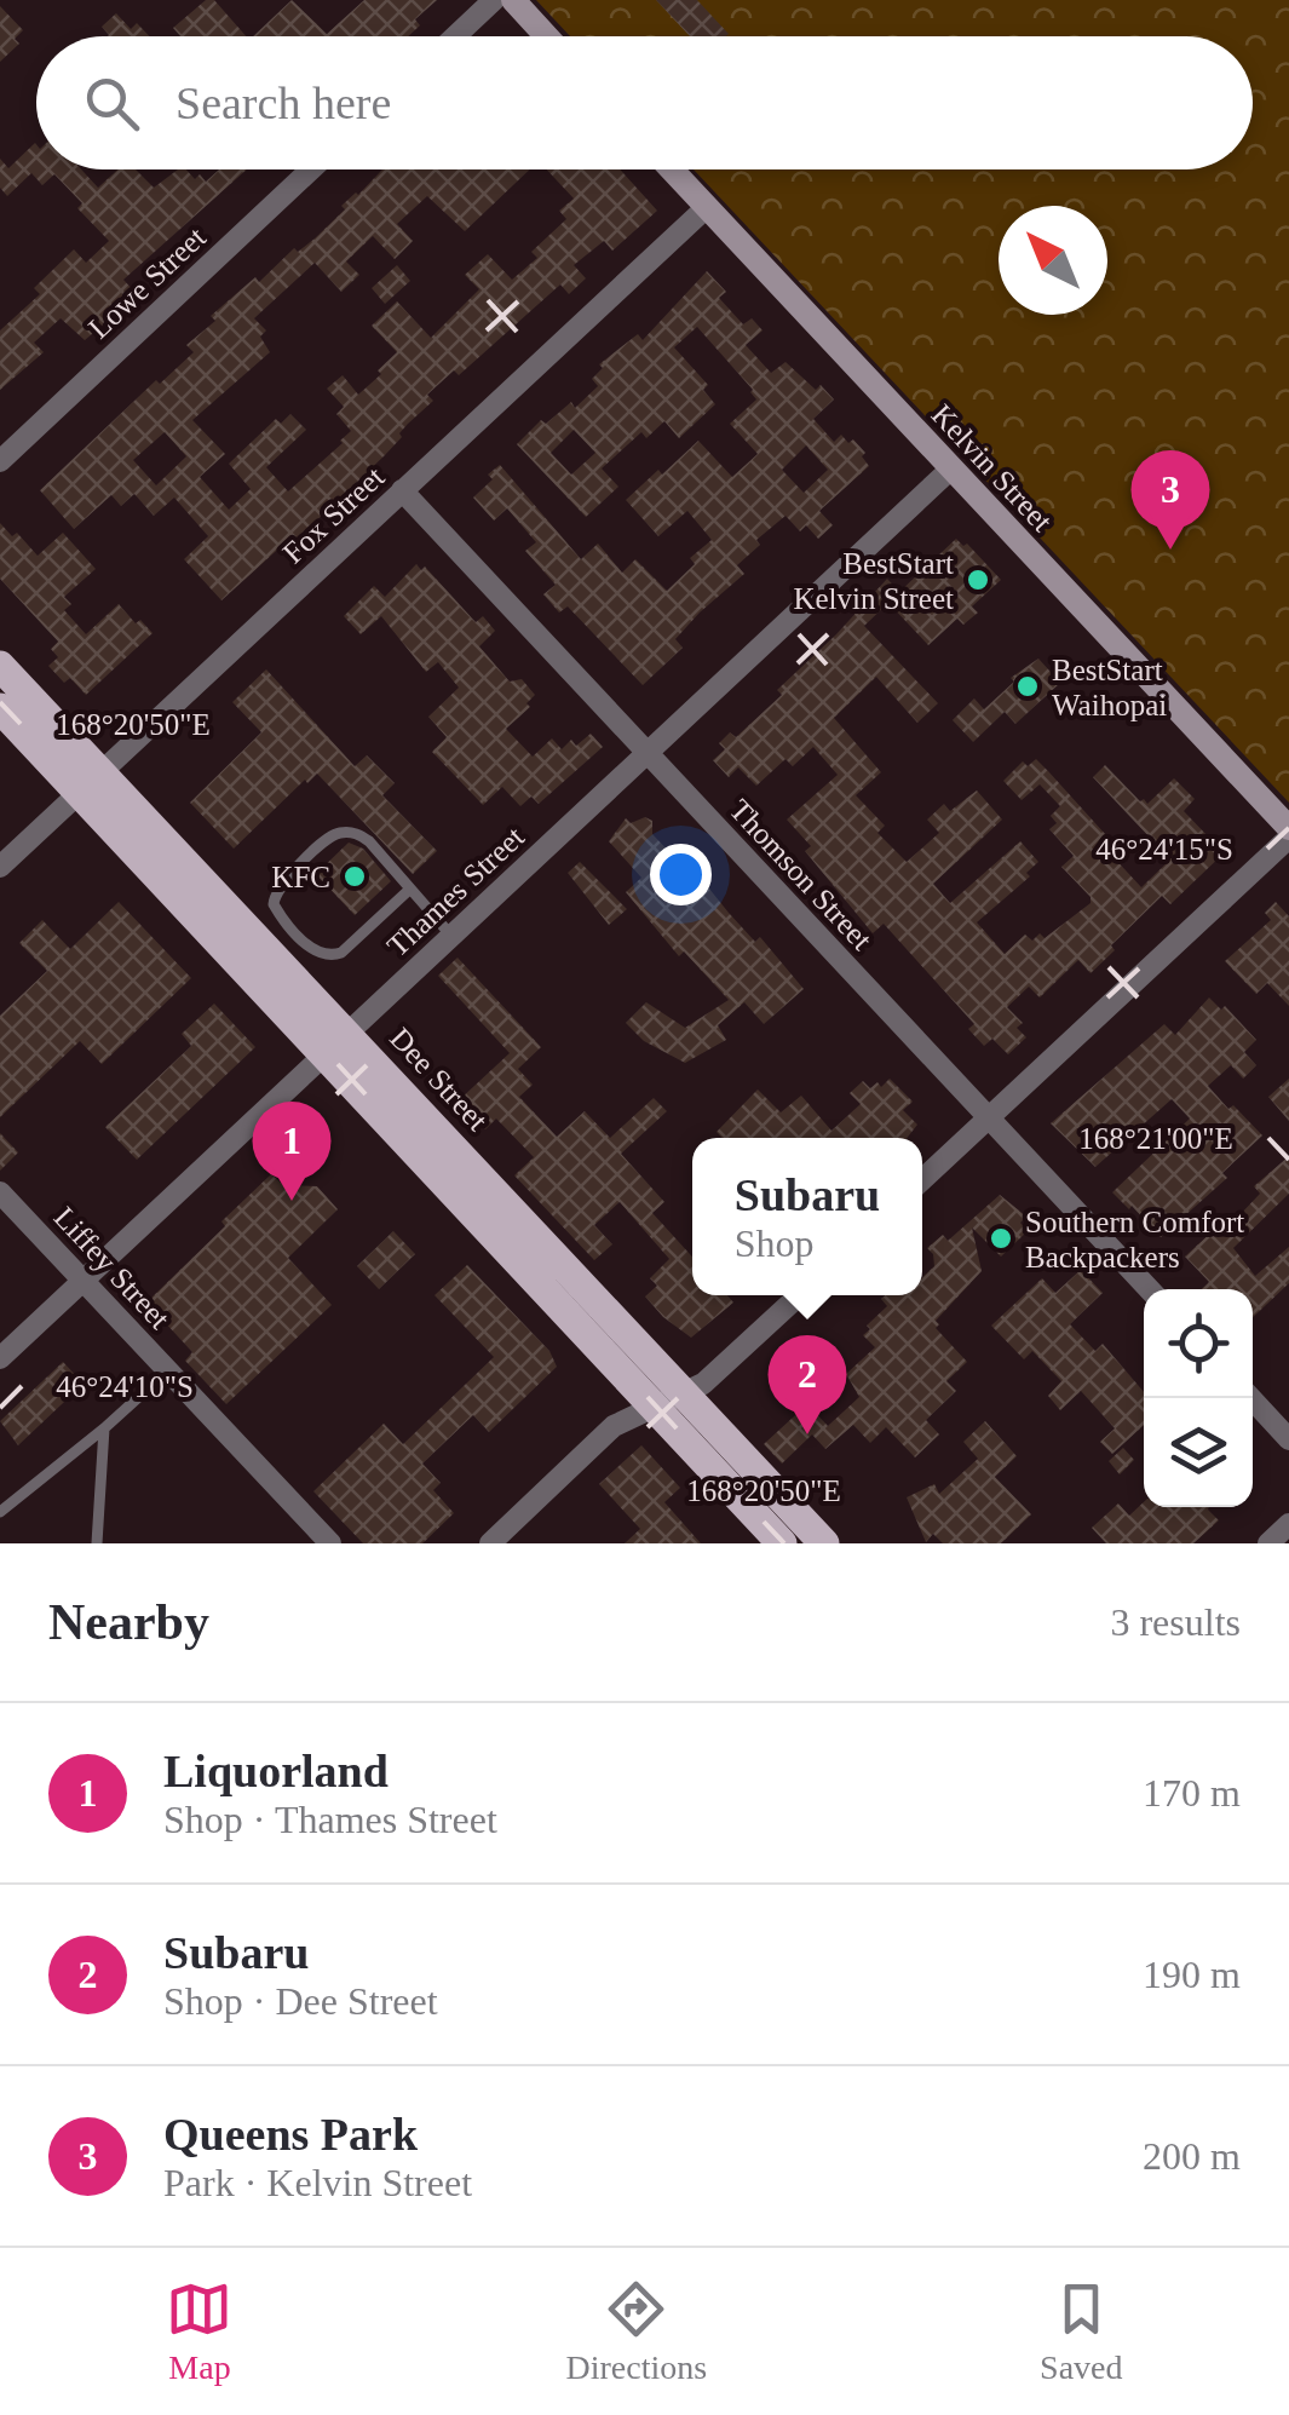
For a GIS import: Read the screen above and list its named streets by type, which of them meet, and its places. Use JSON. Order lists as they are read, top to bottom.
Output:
{
  "streets": {
    "main road": ["Kelvin Street"],
    "street": [
      "Lowe Street",
      "Fox Street",
      "Thomson Street",
      "Thames Street",
      "Liffey Street"
    ]
  },
  "crossings": [
    ["Kelvin Street", "Fox Street"],
    ["Kelvin Street", "Thames Street"],
    ["Fox Street", "Thomson Street"],
    ["Thomson Street", "Thames Street"],
    ["Thames Street", "Liffey Street"]
  ],
  "places": [
    "BestStart Kelvin Street",
    "BestStart Waihopai",
    "KFC",
    "Southern Comfort Backpackers"
  ],
  "north": "top left",
  "page": {
    "search": "Search here",
    "pins": ["3", "1", "2"],
    "popup": ["Subaru", "Shop"],
    "heading": ["Nearby", "3 results"],
    "list": [
      {
        "mark": "1",
        "name": "Liquorland",
        "note": "Shop · Thames Street",
        "value": "170 m"
      },
      {
        "mark": "2",
        "name": "Subaru",
        "note": "Shop · Dee Street",
        "value": "190 m"
      },
      {
        "mark": "3",
        "name": "Queens Park",
        "note": "Park · Kelvin Street",
        "value": "200 m"
      }
    ],
    "nav": ["Map", "Directions", "Saved"]
  },
  "coordinates": [
    "168°20'50\"E",
    "46°24'15\"S",
    "168°21'00\"E",
    "46°24'10\"S"
  ]
}
